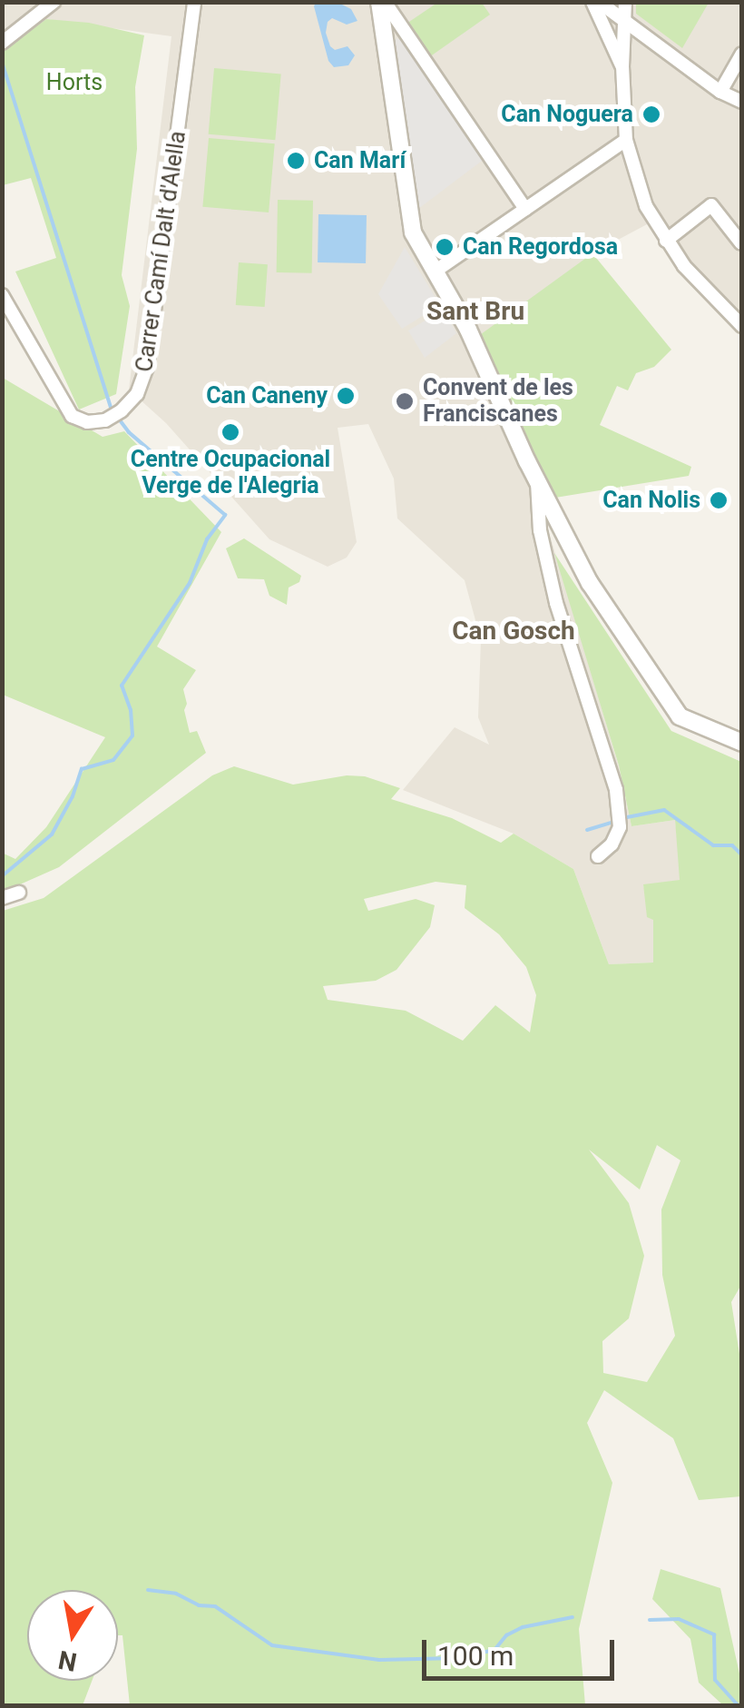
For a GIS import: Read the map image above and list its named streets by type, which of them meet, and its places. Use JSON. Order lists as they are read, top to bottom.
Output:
{
  "streets": {
    "street": ["Carrer Camí Dalt d'Alella"]
  },
  "districts": ["Sant Bru", "Can Gosch"],
  "parks": ["Horts"],
  "places": [
    "Can Noguera",
    "Can Marí",
    "Can Regordosa",
    "Can Caneny",
    "Convent de les Franciscanes",
    "Centre Ocupacional Verge de l'Alegria",
    "Can Nolis"
  ],
  "scale_bar": "100 m",
  "north": "bottom"
}
